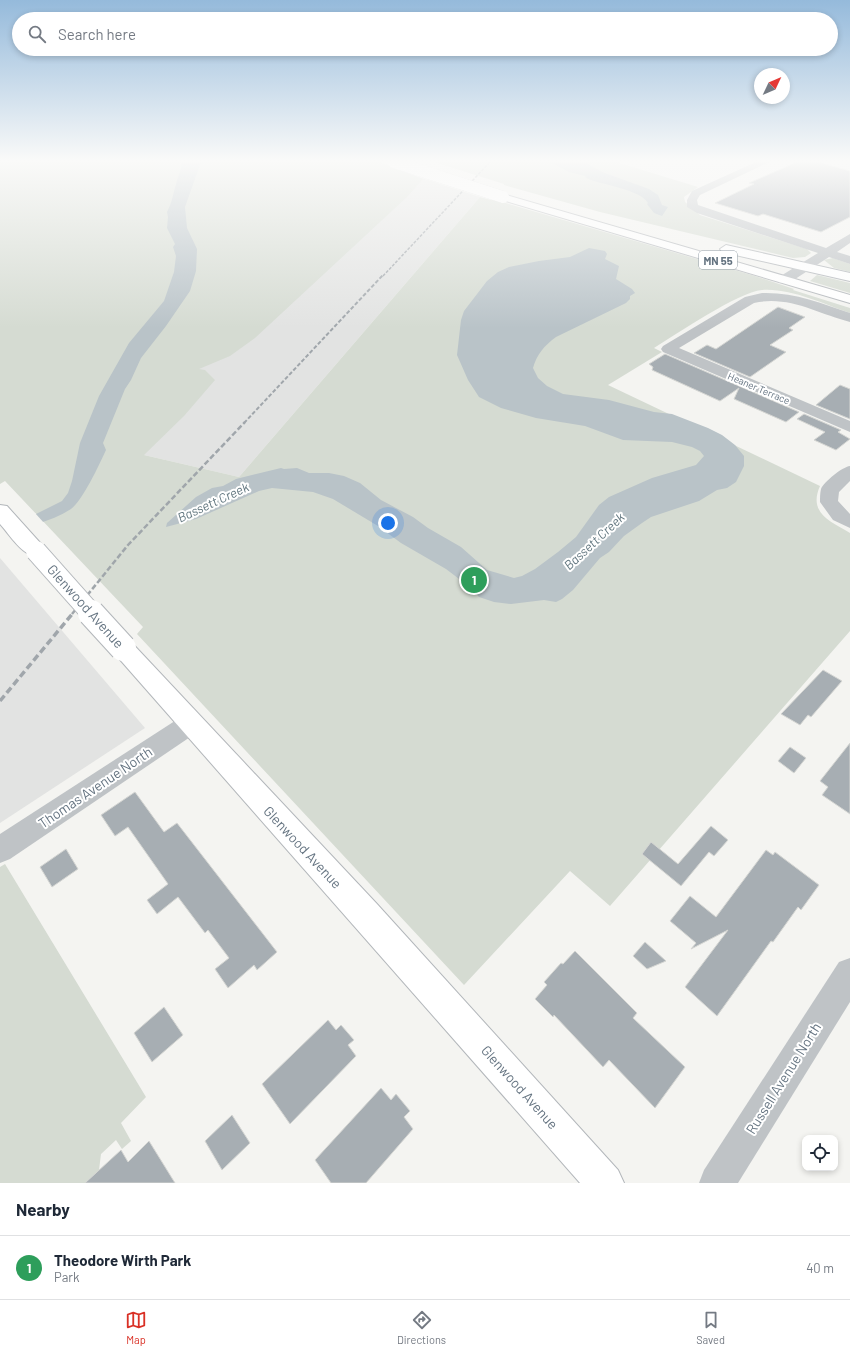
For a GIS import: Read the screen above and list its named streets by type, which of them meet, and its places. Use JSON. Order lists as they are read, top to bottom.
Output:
{
  "streets": {
    "main road": ["MN 55", "Glenwood Avenue"],
    "street": ["Heaner Terrace", "Thomas Avenue North", "Russell Avenue North"]
  },
  "crossings": [
    ["Glenwood Avenue", "Thomas Avenue North"]
  ],
  "water": ["Bassett Creek"],
  "north": "top right",
  "page": {
    "search": "Search here",
    "pins": "1",
    "heading": "Nearby",
    "list": [
      {
        "mark": "1",
        "name": "Theodore Wirth Park",
        "note": "Park",
        "value": "40 m"
      }
    ],
    "nav": ["Map", "Directions", "Saved"]
  }
}
